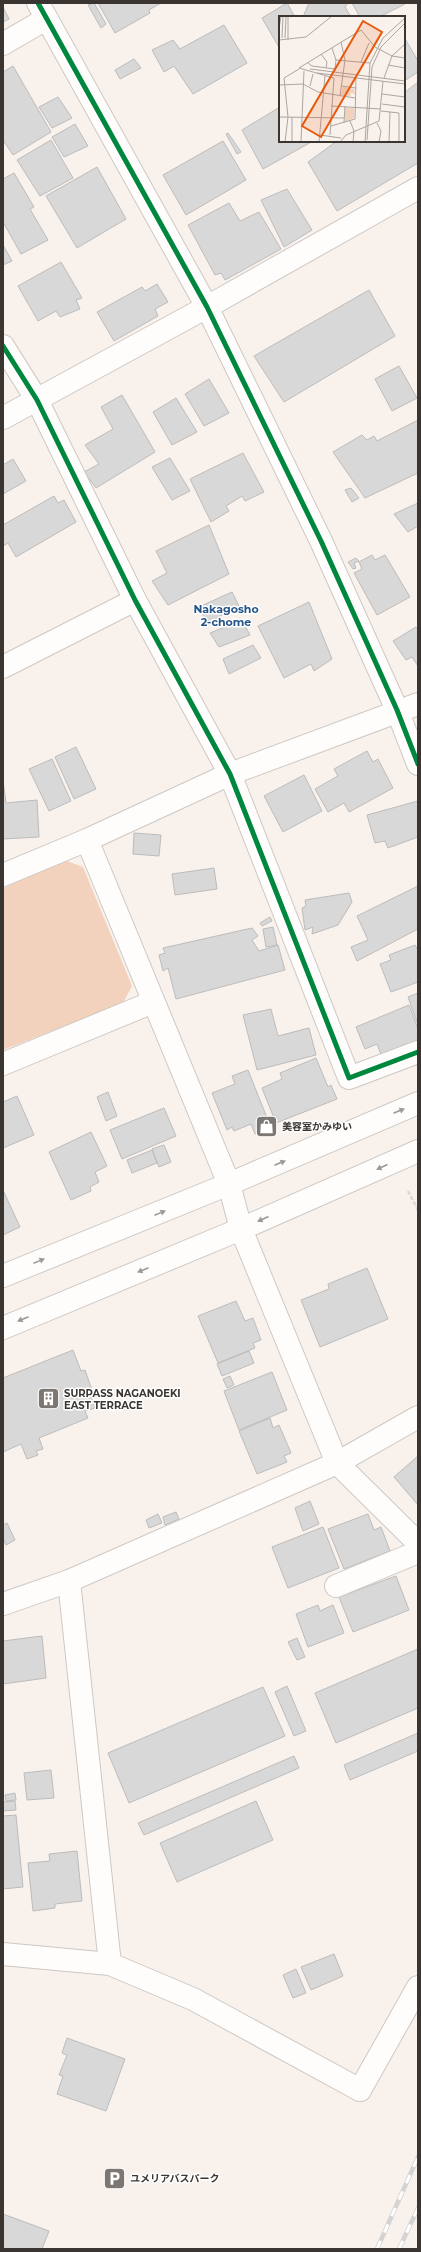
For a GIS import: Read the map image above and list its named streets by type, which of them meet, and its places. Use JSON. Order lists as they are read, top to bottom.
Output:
{
  "districts": ["Nakagosho 2-chome"],
  "places": {
    "shop": ["美容室かみゆい"],
    "building": ["SURPASS NAGANOEKI EAST TERRACE"],
    "parking": ["ユメリアバスパーク"]
  }
}
